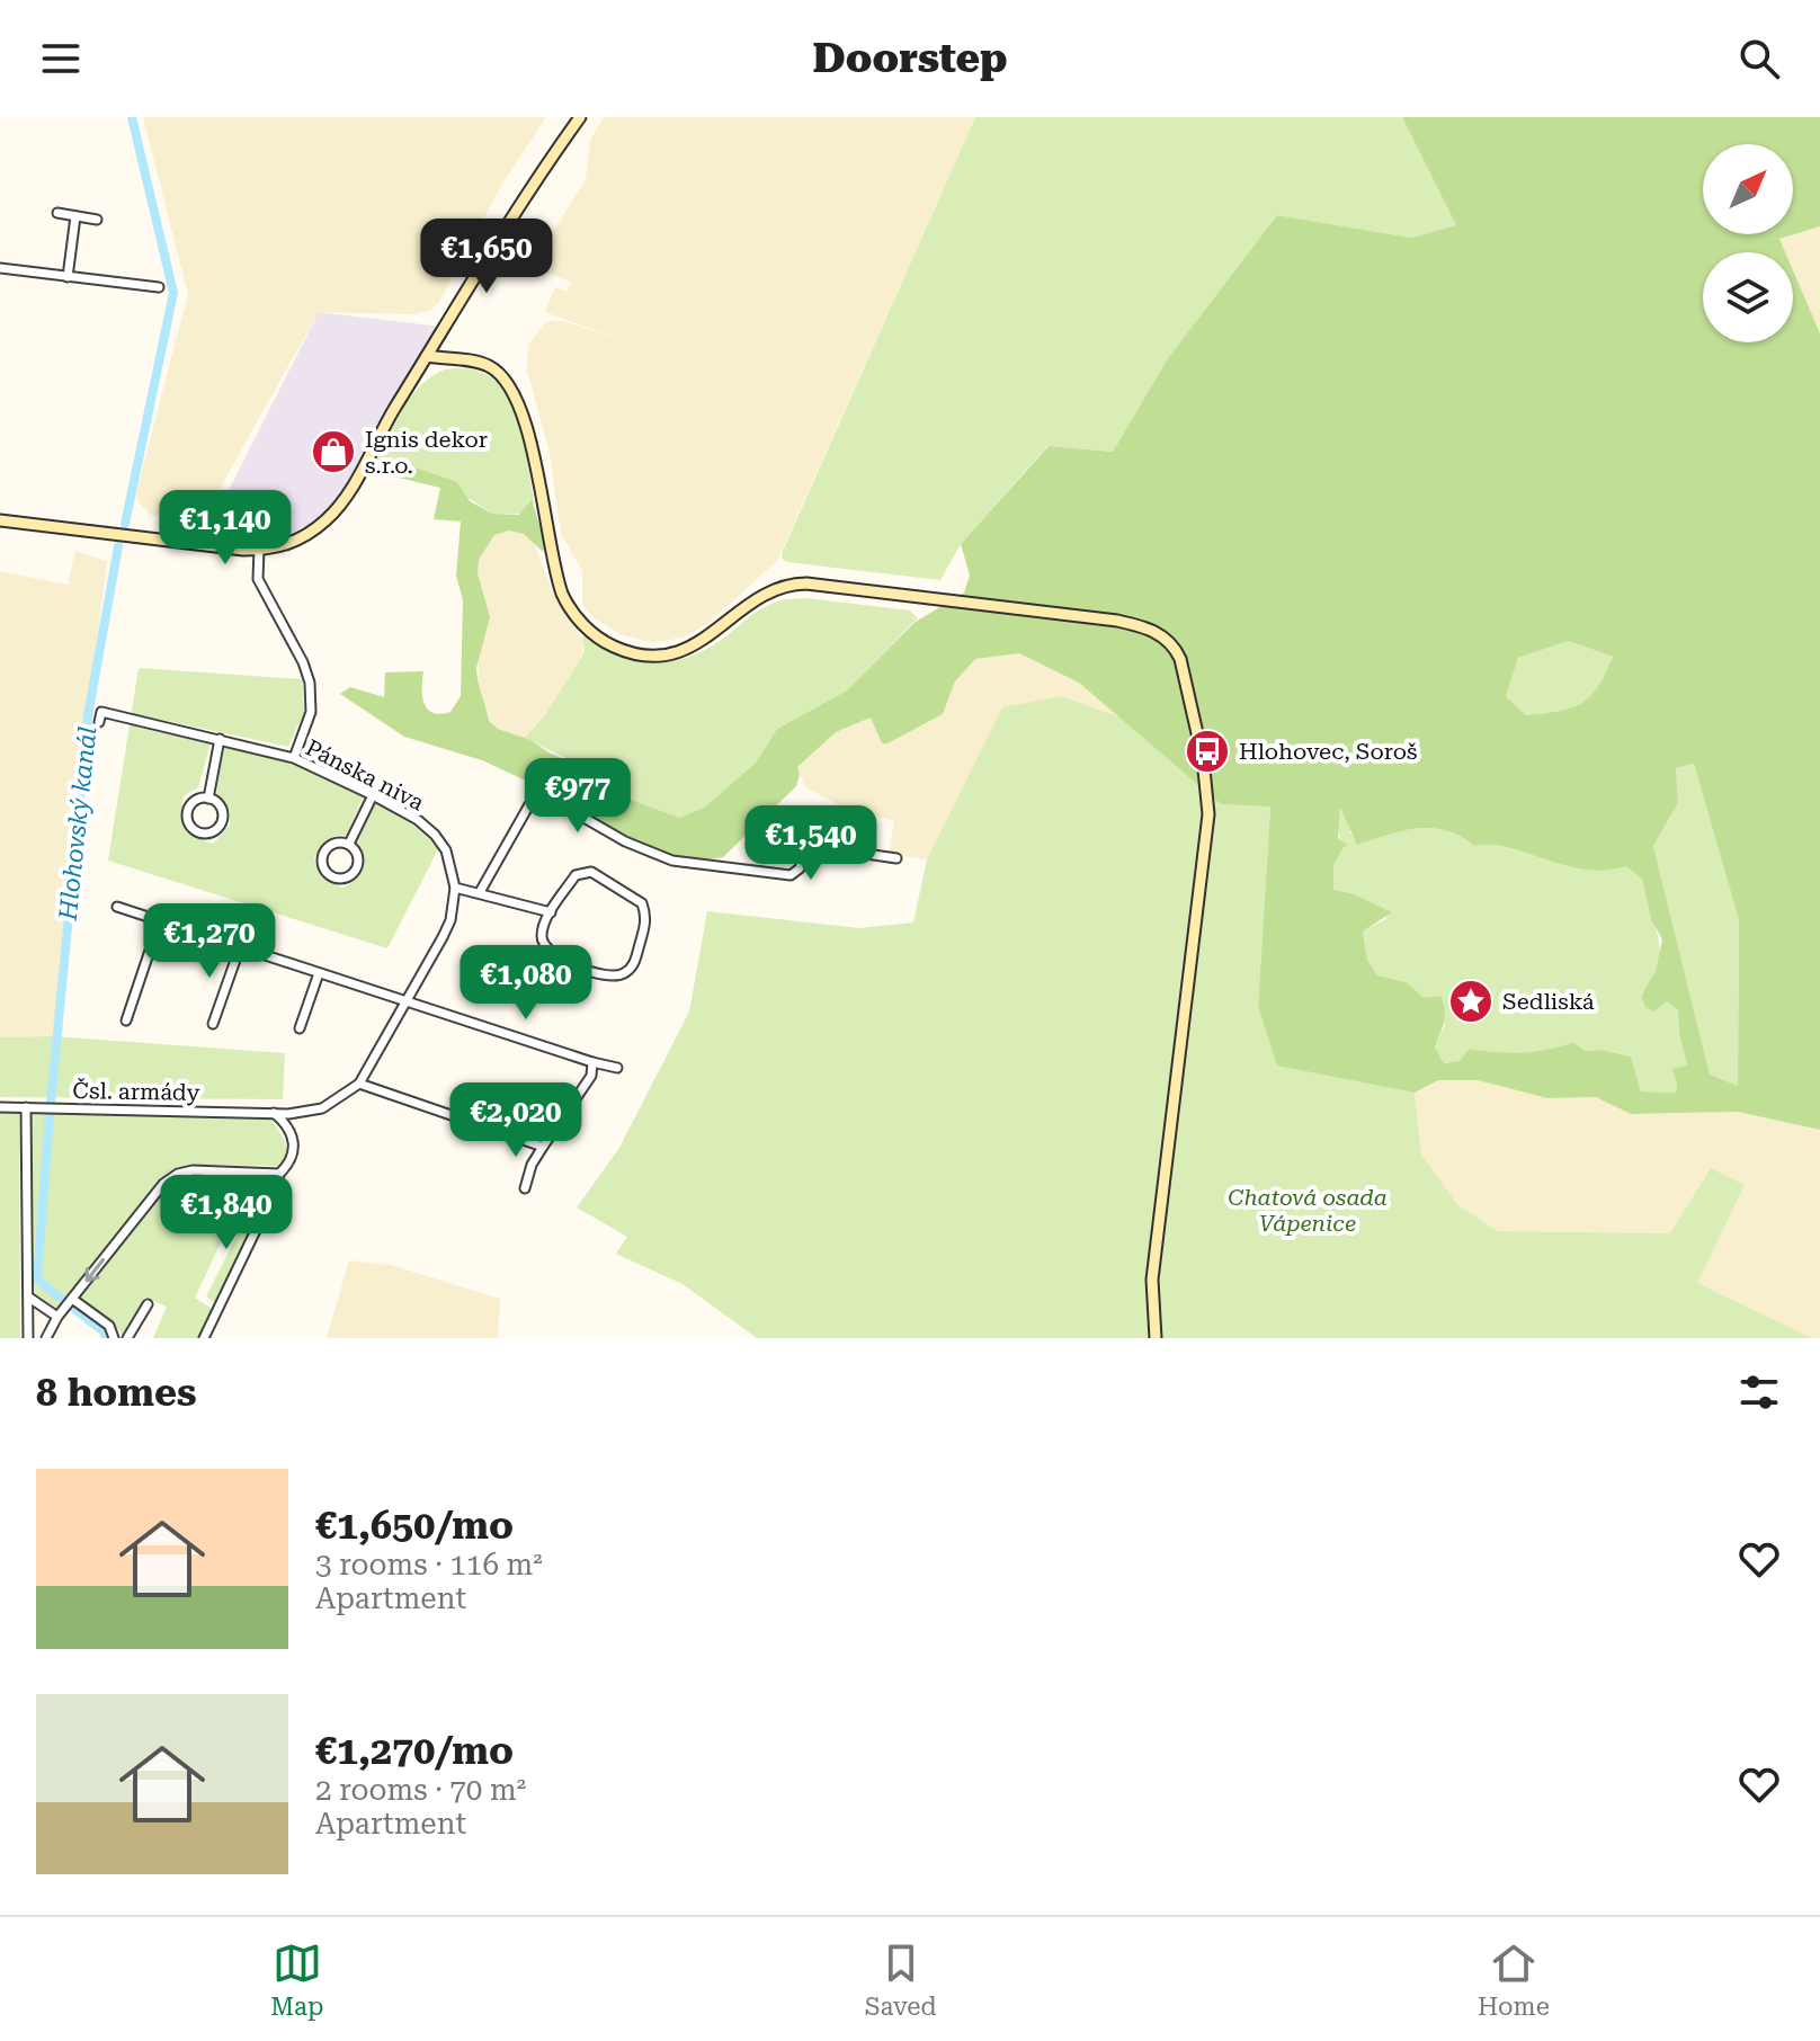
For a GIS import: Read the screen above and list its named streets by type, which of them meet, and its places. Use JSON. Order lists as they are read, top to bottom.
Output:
{
  "streets": {
    "street": ["Pánska niva", "Čsl. armády"]
  },
  "water": ["Hlohovský kanál"],
  "parks": ["Chatová osada Vápenice"],
  "places": {
    "shop": ["Ignis dekor s.r.o."],
    "bus stop": ["Hlohovec, Soroš"],
    "place": ["Sedliská"]
  },
  "north": "top right",
  "page": {
    "header": "Doorstep",
    "price": [
      "€1,650",
      "€1,140",
      "€977",
      "€1,540",
      "€1,270",
      "€1,080",
      "€2,020",
      "€1,840"
    ],
    "heading": "8 homes",
    "list": [
      {
        "name": "€1,650/mo",
        "note": "3 rooms · 116 m² · Apartment"
      },
      {
        "name": "€1,270/mo",
        "note": "2 rooms · 70 m² · Apartment"
      }
    ],
    "tabs": ["Map", "Saved", "Home"]
  }
}
